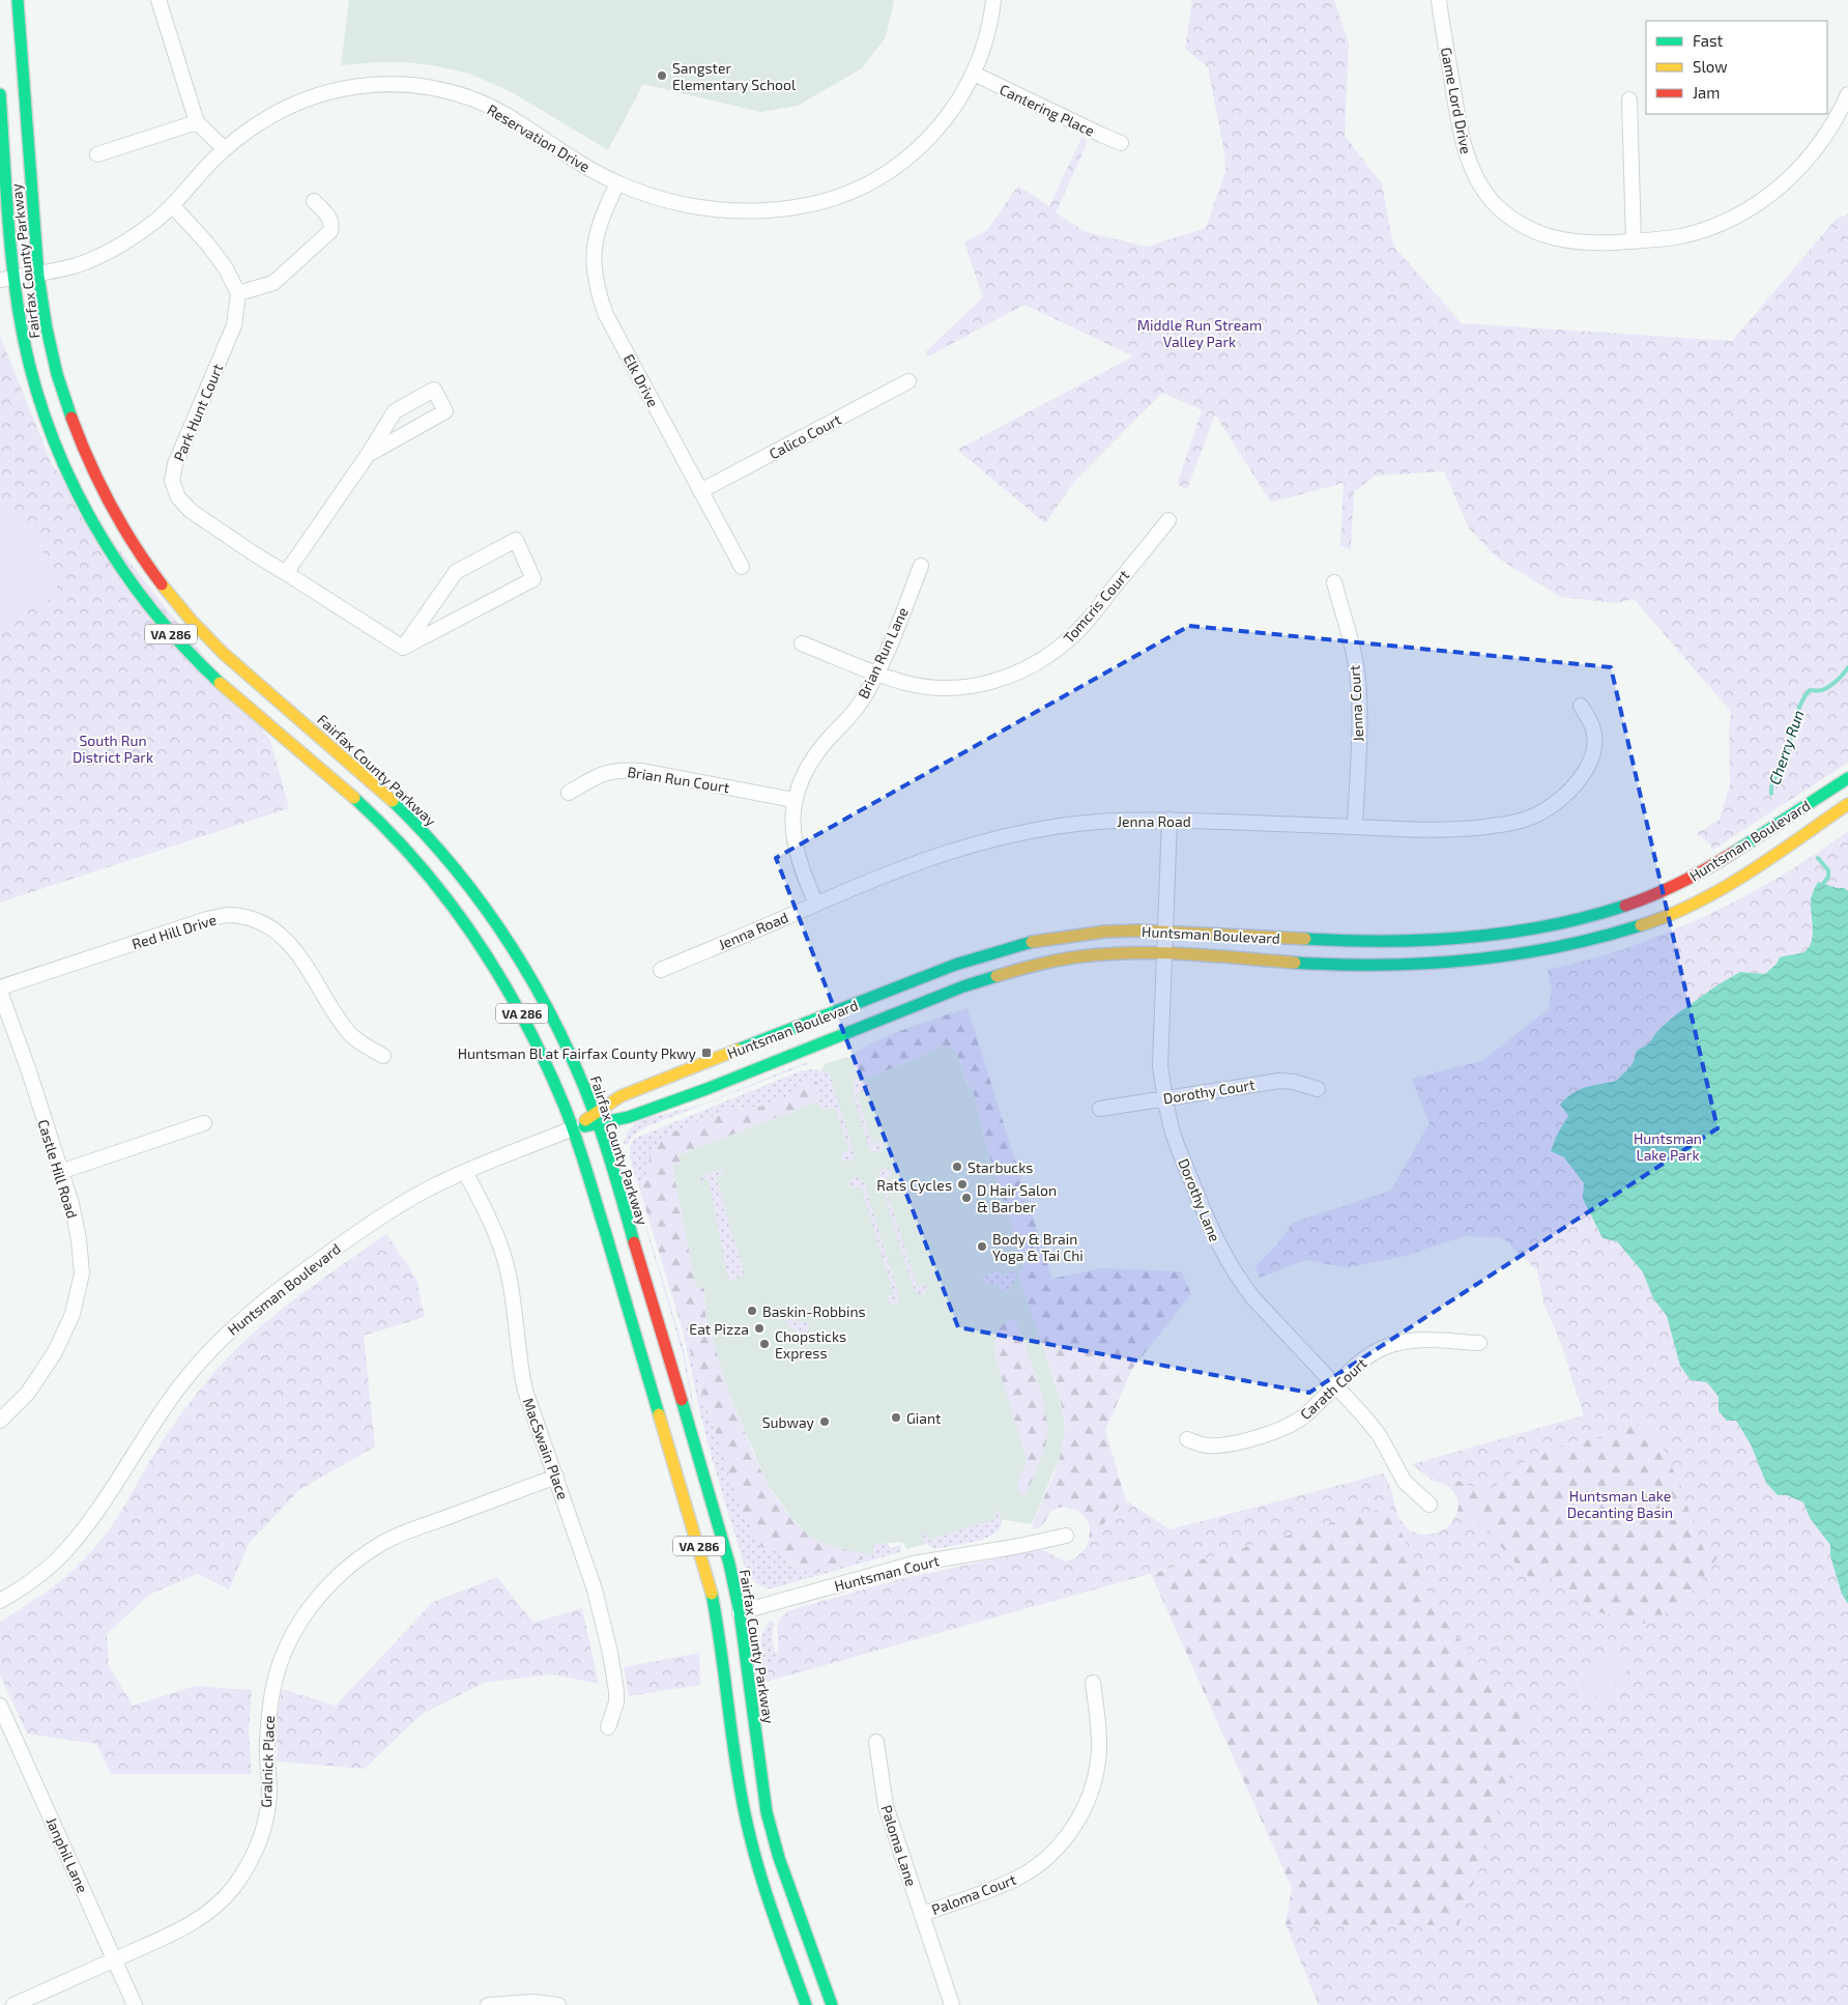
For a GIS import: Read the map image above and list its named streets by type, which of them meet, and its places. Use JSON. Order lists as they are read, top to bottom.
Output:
{
  "streets": {
    "main road": ["Fairfax County Parkway", "VA 286", "Huntsman Boulevard"],
    "street": [
      "Game Lord Drive",
      "Cantering Place",
      "Reservation Drive",
      "Elk Drive",
      "Park Hunt Court",
      "Calico Court",
      "Tomcris Court",
      "Brian Run Lane",
      "Jenna Court",
      "Brian Run Court",
      "Jenna Road",
      "Red Hill Drive",
      "Dorothy Court",
      "Castle Hill Road",
      "Dorothy Lane",
      "Carath Court",
      "MacSwain Place",
      "Huntsman Court",
      "Gralnick Place",
      "Paloma Lane",
      "Janphil Lane",
      "Paloma Court"
    ]
  },
  "crossings": [
    ["Cantering Place", "Reservation Drive"],
    ["Reservation Drive", "Fairfax County Parkway"],
    ["Reservation Drive", "Elk Drive"],
    ["Fairfax County Parkway", "Huntsman Boulevard"],
    ["Fairfax County Parkway", "Huntsman Court"],
    ["Elk Drive", "Calico Court"],
    ["Tomcris Court", "Brian Run Lane"],
    ["Brian Run Lane", "Brian Run Court"],
    ["Brian Run Lane", "Jenna Road"],
    ["Jenna Court", "Jenna Road"],
    ["Jenna Road", "Dorothy Lane"],
    ["Huntsman Boulevard", "Dorothy Lane"],
    ["Huntsman Boulevard", "MacSwain Place"],
    ["Dorothy Court", "Dorothy Lane"],
    ["Dorothy Lane", "Carath Court"],
    ["MacSwain Place", "Gralnick Place"],
    ["Gralnick Place", "Janphil Lane"],
    ["Paloma Lane", "Paloma Court"]
  ],
  "water": ["Cherry Run"],
  "parks": [
    "Middle Run Stream Valley Park",
    "South Run District Park",
    "Huntsman Lake Park",
    "Huntsman Lake Decanting Basin"
  ],
  "places": {
    "other": [
      "Sangster Elementary School",
      "Starbucks",
      "Rats Cycles",
      "D Hair Salon & Barber",
      "Body & Brain Yoga & Tai Chi",
      "Baskin-Robbins",
      "Eat Pizza",
      "Chopsticks Express",
      "Giant",
      "Subway"
    ],
    "transit": ["Huntsman Bl at Fairfax County Pkwy"]
  },
  "legend": ["Fast", "Slow", "Jam"]
}
